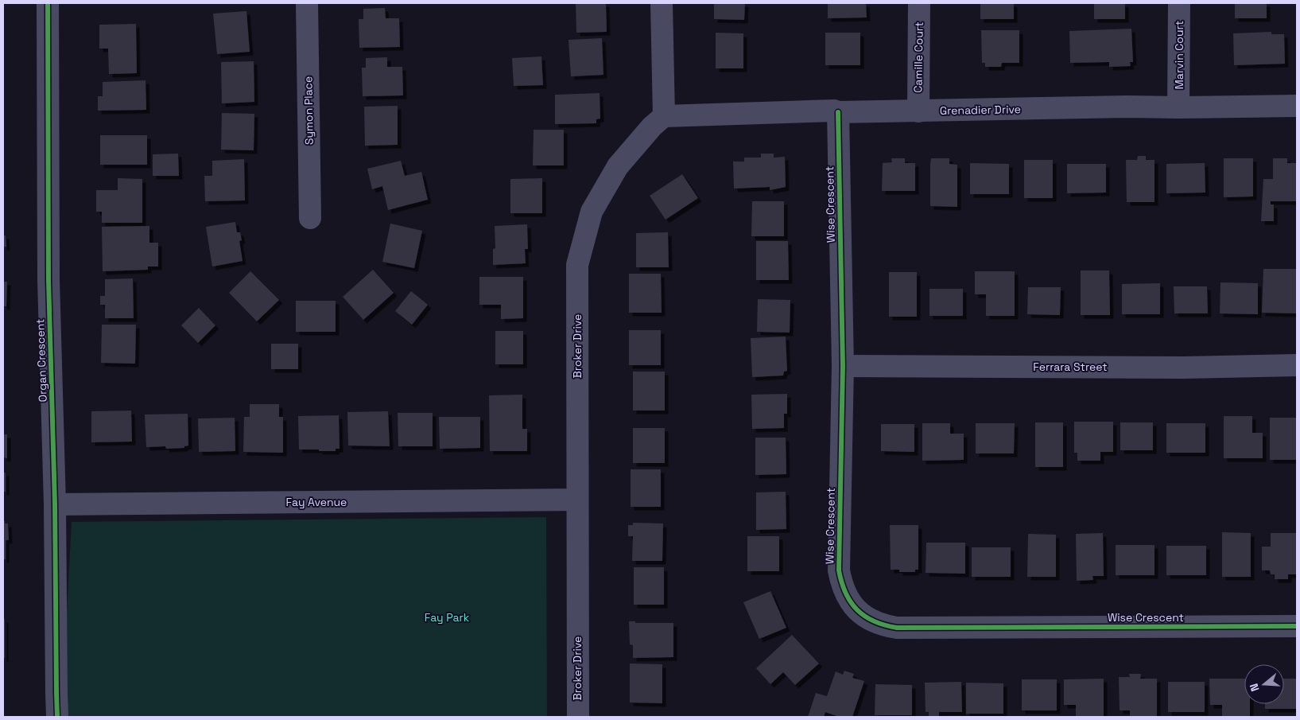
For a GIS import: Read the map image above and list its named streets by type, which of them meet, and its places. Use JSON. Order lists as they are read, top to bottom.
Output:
{
  "streets": {
    "street": [
      "Marvin Court",
      "Camille Court",
      "Grenadier Drive",
      "Symon Place",
      "Wise Crescent",
      "Broker Drive",
      "Organ Crescent",
      "Ferrara Street",
      "Fay Avenue"
    ]
  },
  "crossings": [
    ["Marvin Court", "Grenadier Drive"],
    ["Camille Court", "Grenadier Drive"],
    ["Grenadier Drive", "Wise Crescent"],
    ["Grenadier Drive", "Broker Drive"],
    ["Wise Crescent", "Ferrara Street"],
    ["Broker Drive", "Fay Avenue"],
    ["Organ Crescent", "Fay Avenue"]
  ],
  "parks": ["Fay Park"],
  "north": "left"
}
